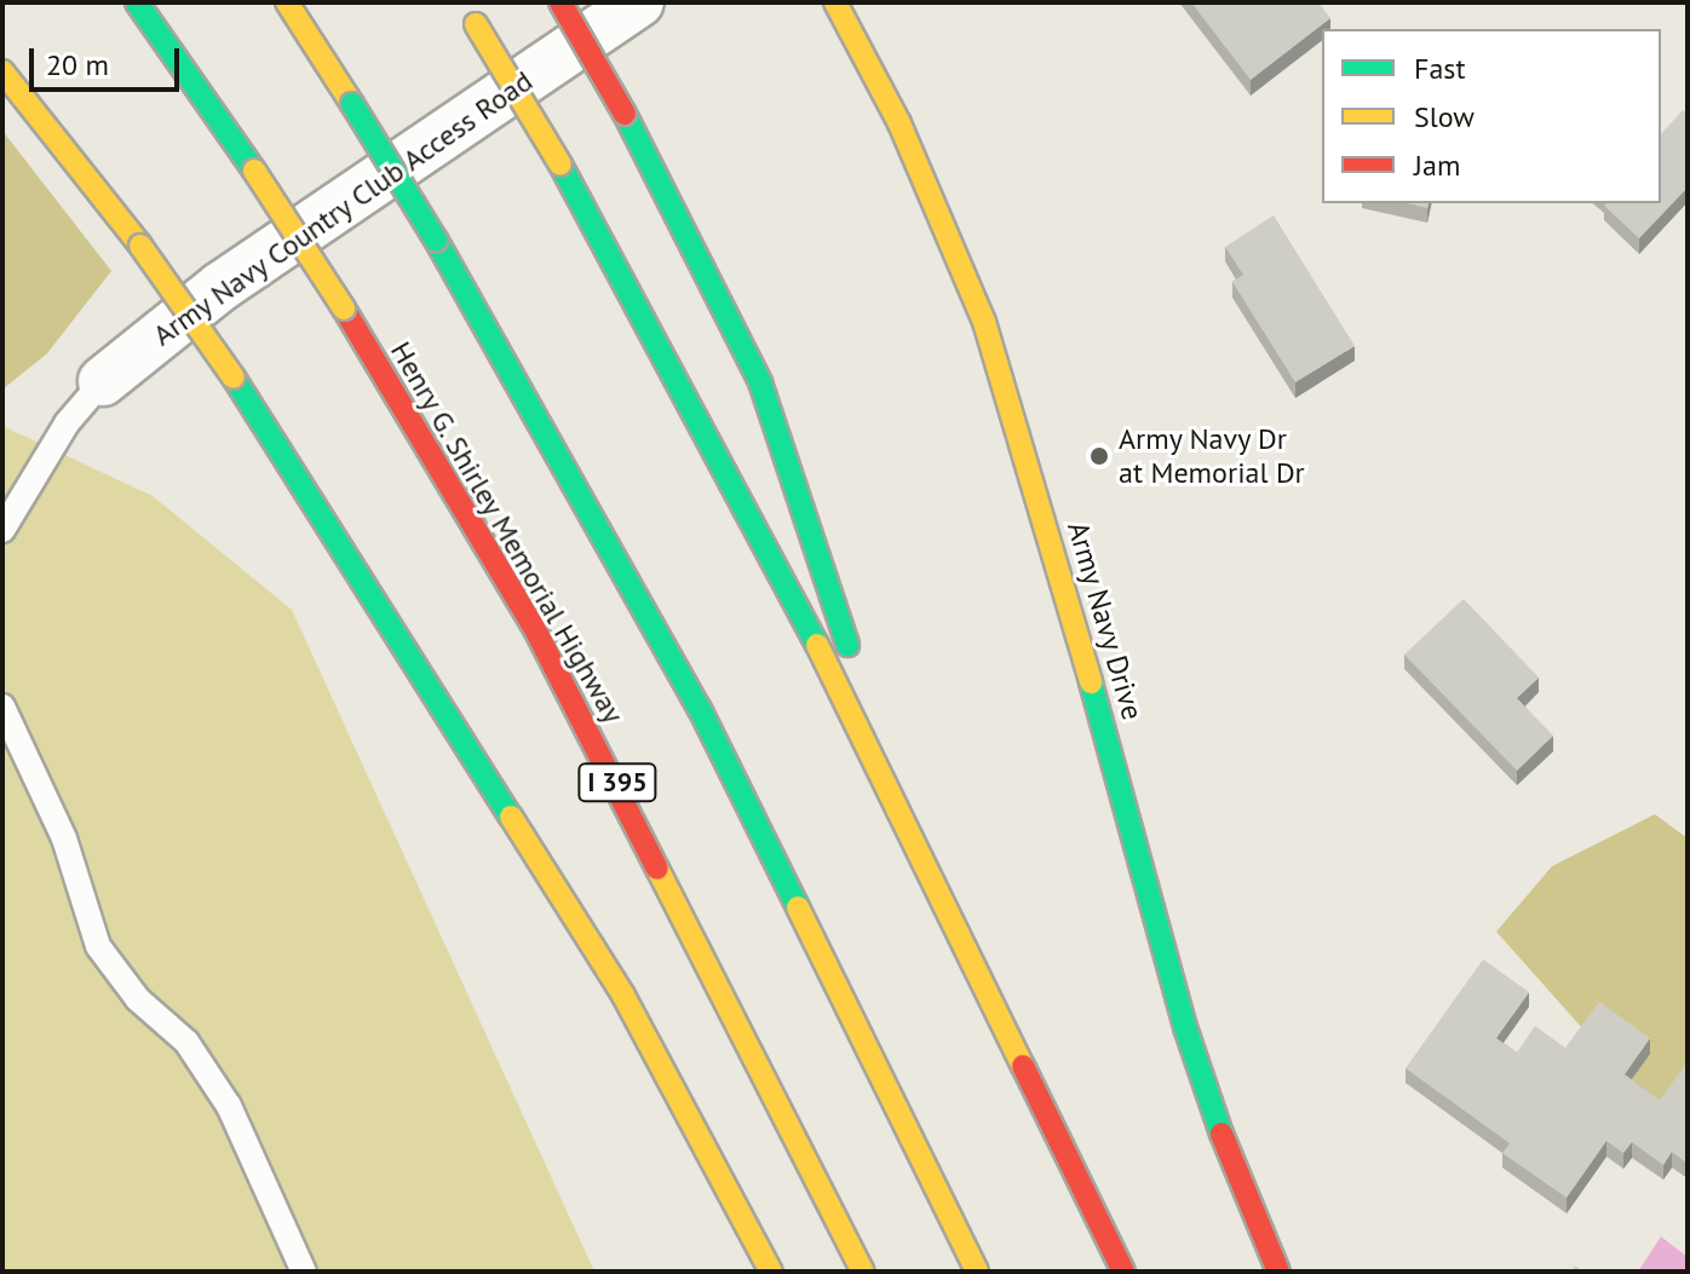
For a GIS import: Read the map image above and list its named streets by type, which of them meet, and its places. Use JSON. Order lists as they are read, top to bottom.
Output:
{
  "streets": {
    "main road": ["Henry G. Shirley Memorial Highway", "Army Navy Drive", "I 395"],
    "street": ["Army Navy Country Club Access Road"]
  },
  "places": ["Army Navy Dr at Memorial Dr"],
  "legend": ["Fast", "Slow", "Jam"],
  "scale_bar": "20 m"
}
